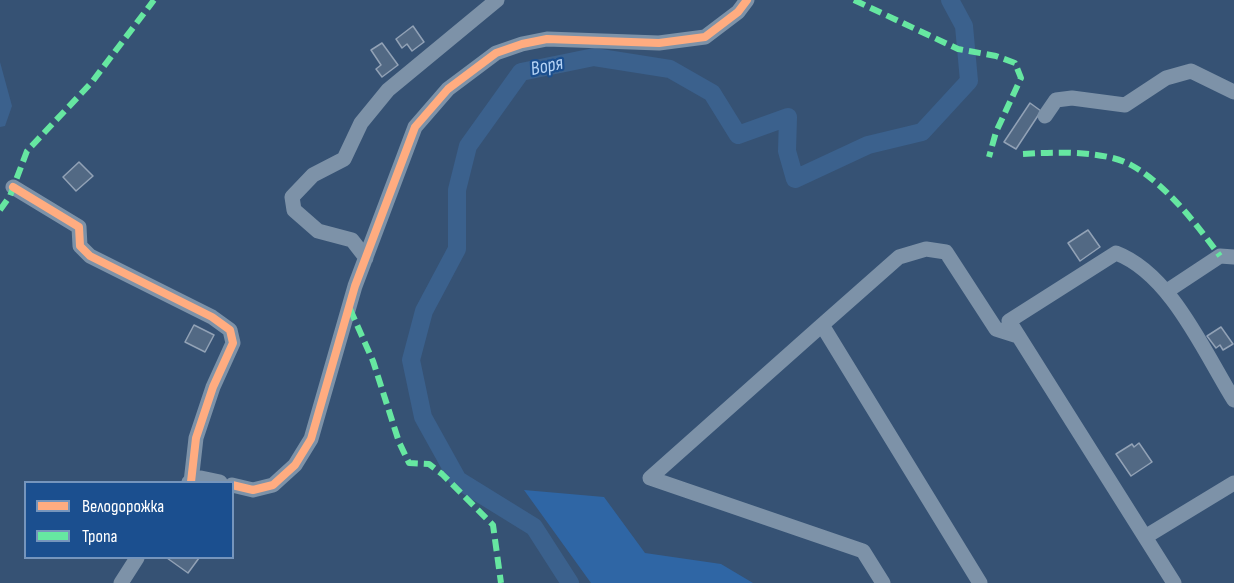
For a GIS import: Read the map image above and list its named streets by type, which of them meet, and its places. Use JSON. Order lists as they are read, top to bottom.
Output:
{
  "water": ["Воря"],
  "legend": ["Велодорожка", "Тропа"]
}
